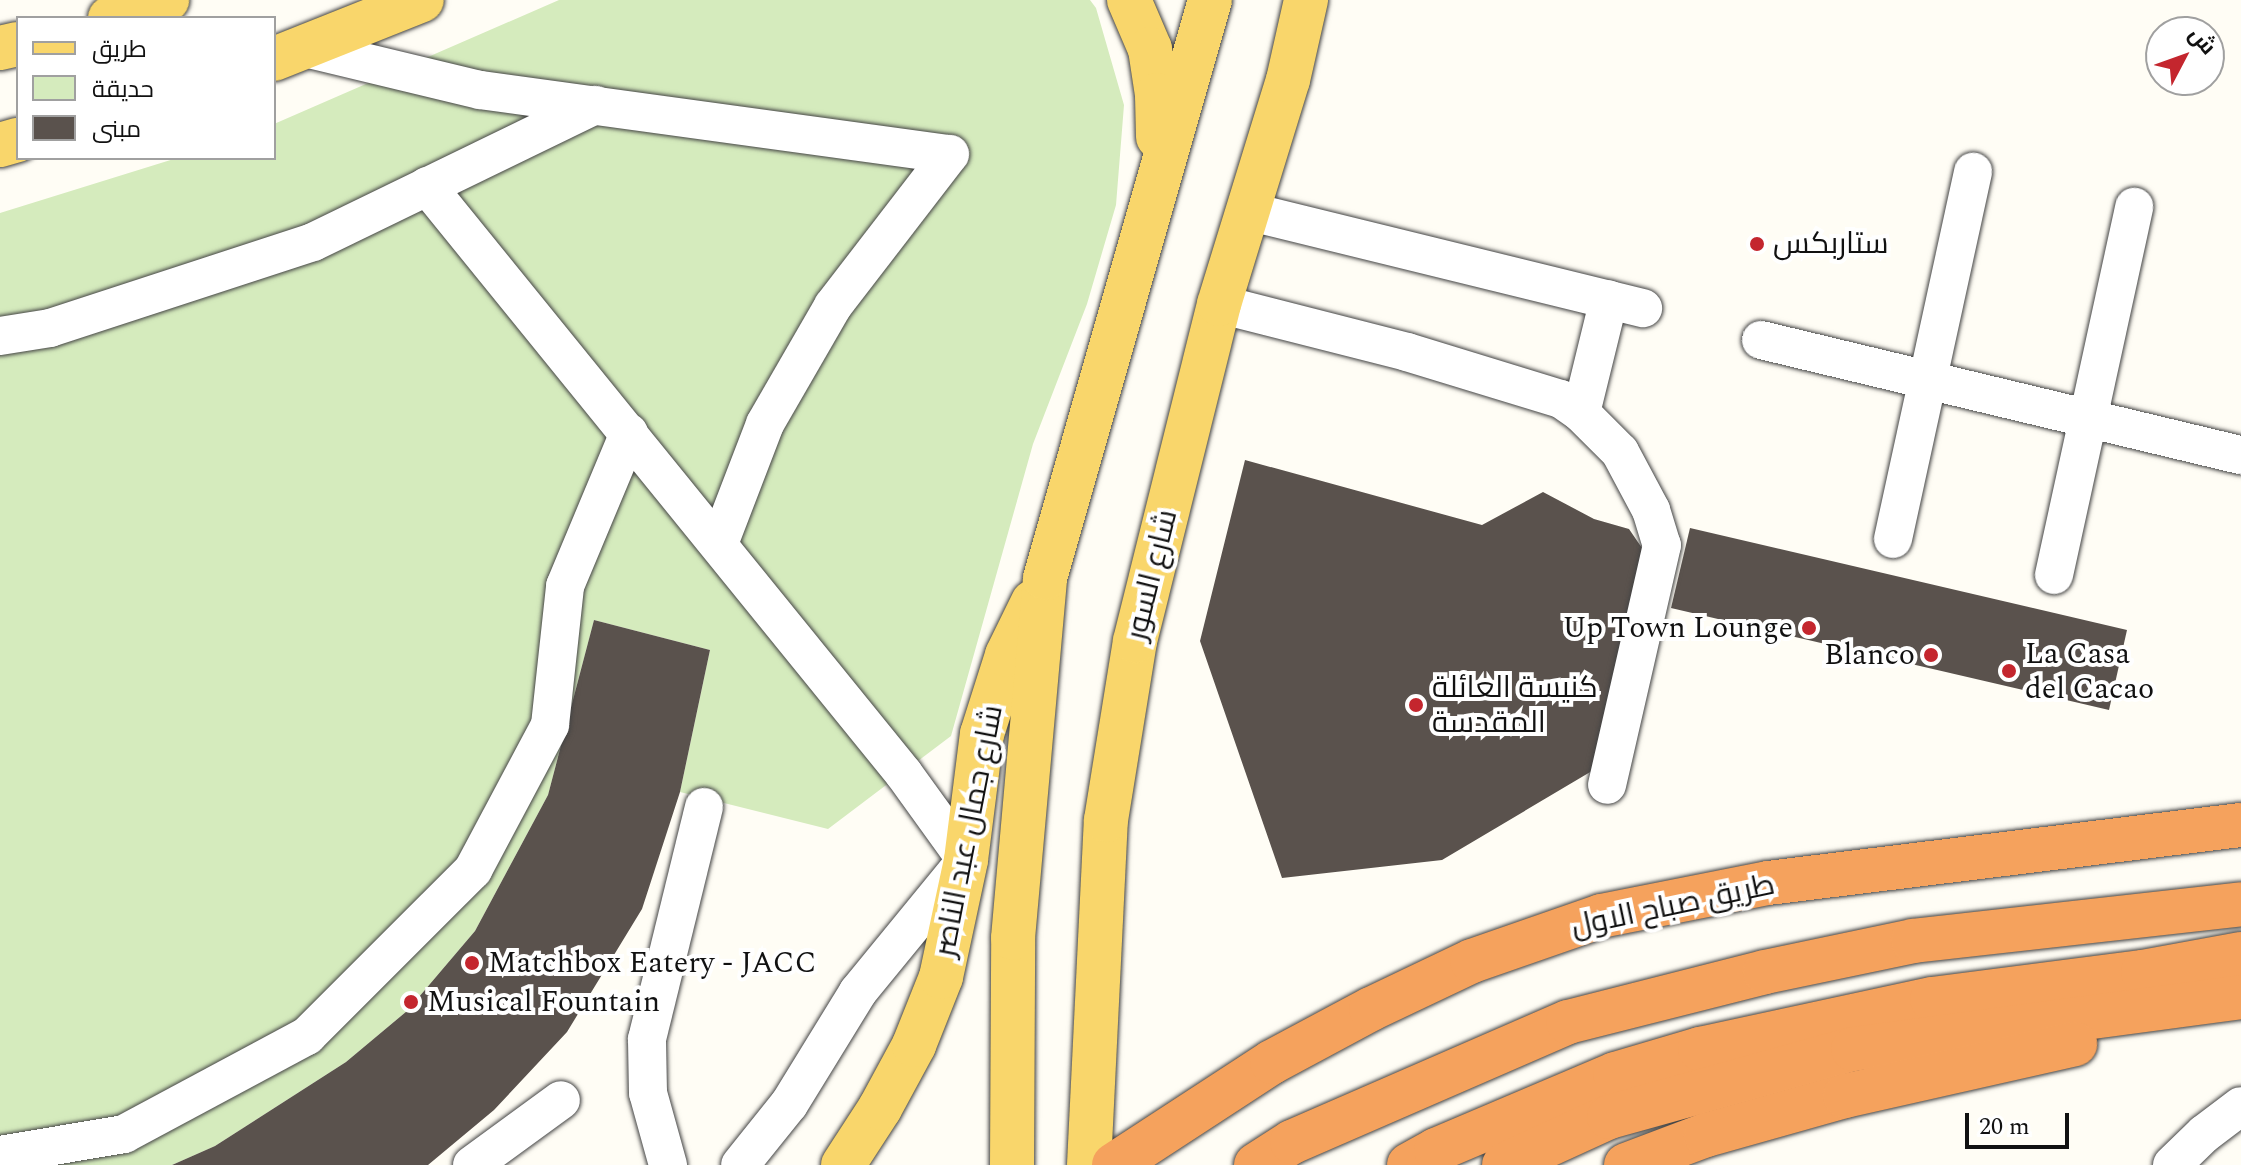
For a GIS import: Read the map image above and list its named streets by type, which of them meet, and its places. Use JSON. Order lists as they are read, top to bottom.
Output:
{
  "streets": {
    "highway": ["طريق صباح الاول"],
    "main road": ["شارع السور", "شارع جمال عبد الناصر"]
  },
  "places": [
    "ستاربكس",
    "Up Town Lounge",
    "Blanco",
    "La Casa del Cacao",
    "كنيسة العائلة المقدسة",
    "Matchbox Eatery - JACC",
    "Musical Fountain"
  ],
  "legend": ["طريق", "حديقة", "مبنى"],
  "scale_bar": "20 m",
  "north": "top right"
}
